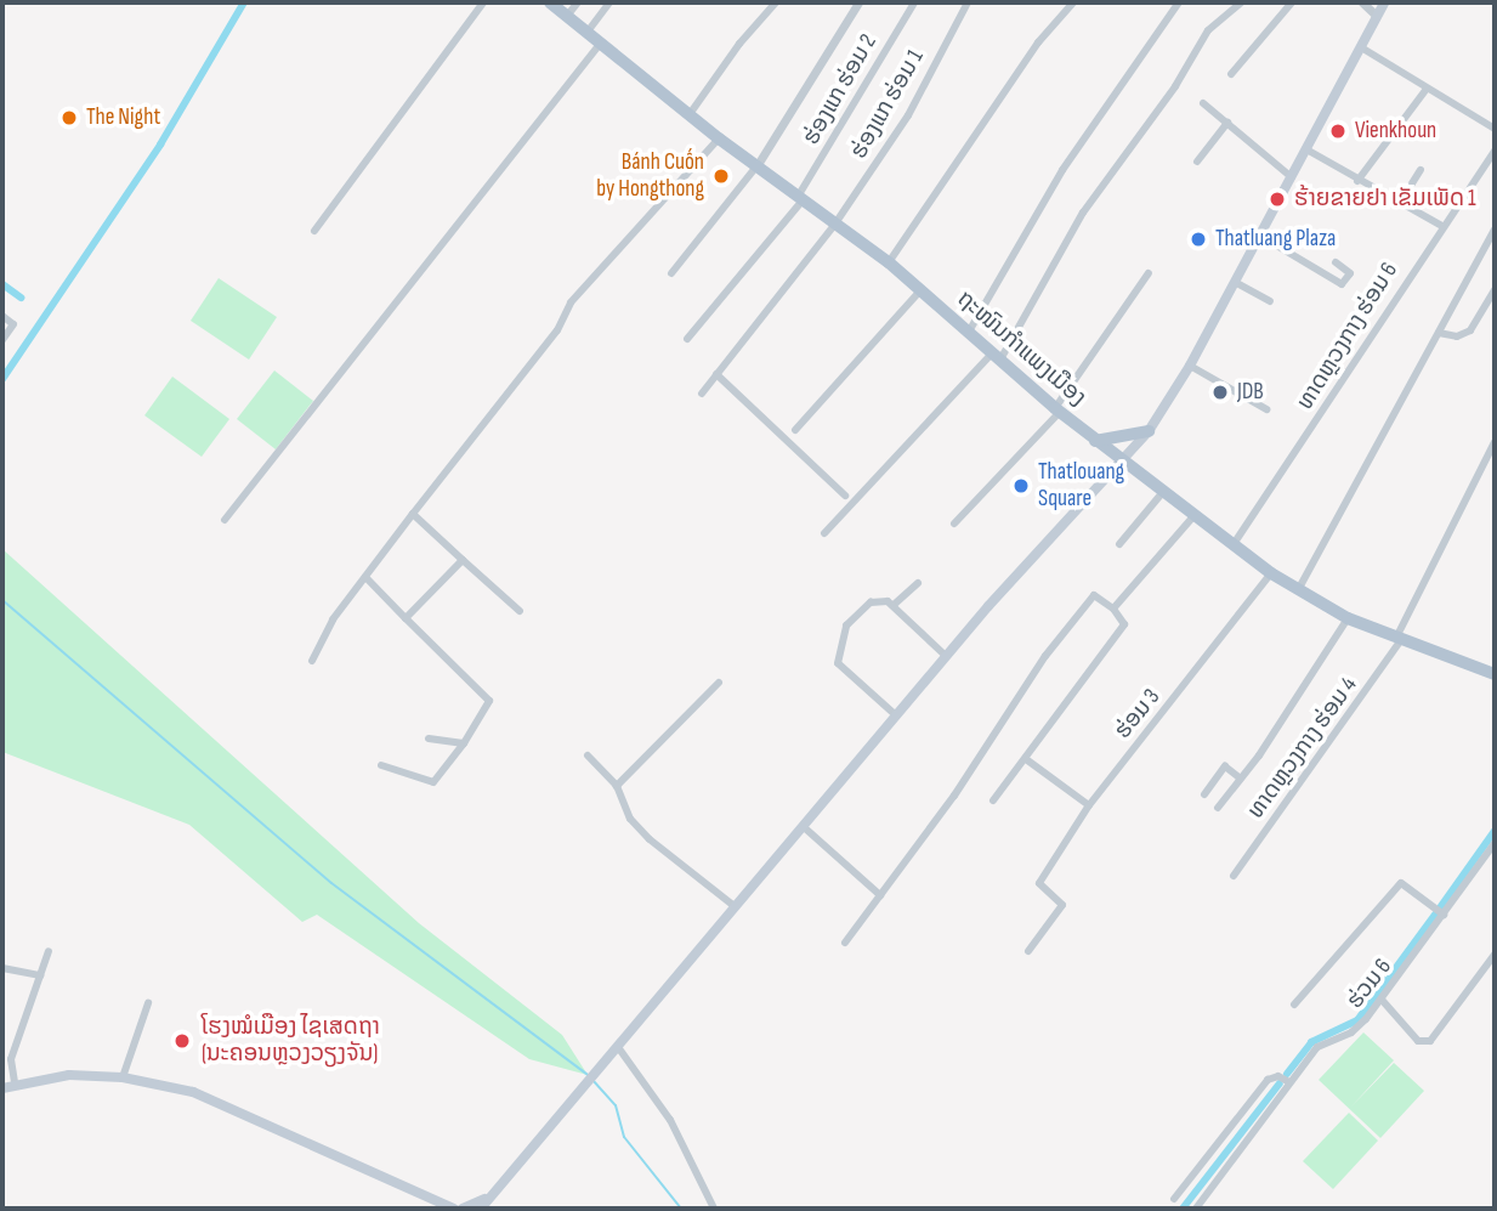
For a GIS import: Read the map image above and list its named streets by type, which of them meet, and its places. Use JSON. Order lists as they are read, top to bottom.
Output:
{
  "streets": {
    "main road": ["ຖະໜົນກຳແພງເມືອງ"],
    "street": [
      "ຮ່ອງແກ ຮ່ອມ 2",
      "ຮ່ອງແກ ຮ່ອມ 1",
      "ທາດຫຼວງກາງ ຮ່ອມ 6",
      "ຮ່ອມ 3",
      "ທາດຫຼວງກາງ ຮ່ອມ 4",
      "ຮ່ວມ 6"
    ]
  },
  "crossings": [
    ["ຮ່ອງແກ ຮ່ອມ 2", "ຖະໜົນກຳແພງເມືອງ"],
    ["ຮ່ອງແກ ຮ່ອມ 1", "ຖະໜົນກຳແພງເມືອງ"],
    ["ທາດຫຼວງກາງ ຮ່ອມ 6", "ຖະໜົນກຳແພງເມືອງ"],
    ["ຖະໜົນກຳແພງເມືອງ", "ຮ່ອມ 3"],
    ["ຖະໜົນກຳແພງເມືອງ", "ທາດຫຼວງກາງ ຮ່ອມ 4"]
  ],
  "places": [
    "The Night",
    "Vienkhoun",
    "Bánh Cuốn by Hongthong",
    "ຮ້າຍຂາຍຢາ ເຂັມເພັດ 1",
    "Thatluang Plaza",
    "JDB",
    "Thatlouang Square",
    "ໂຮງໝໍເມືອງ ໄຊເສດຖາ (ນະຄອນຫຼວງວຽງຈັນ)"
  ]
}
